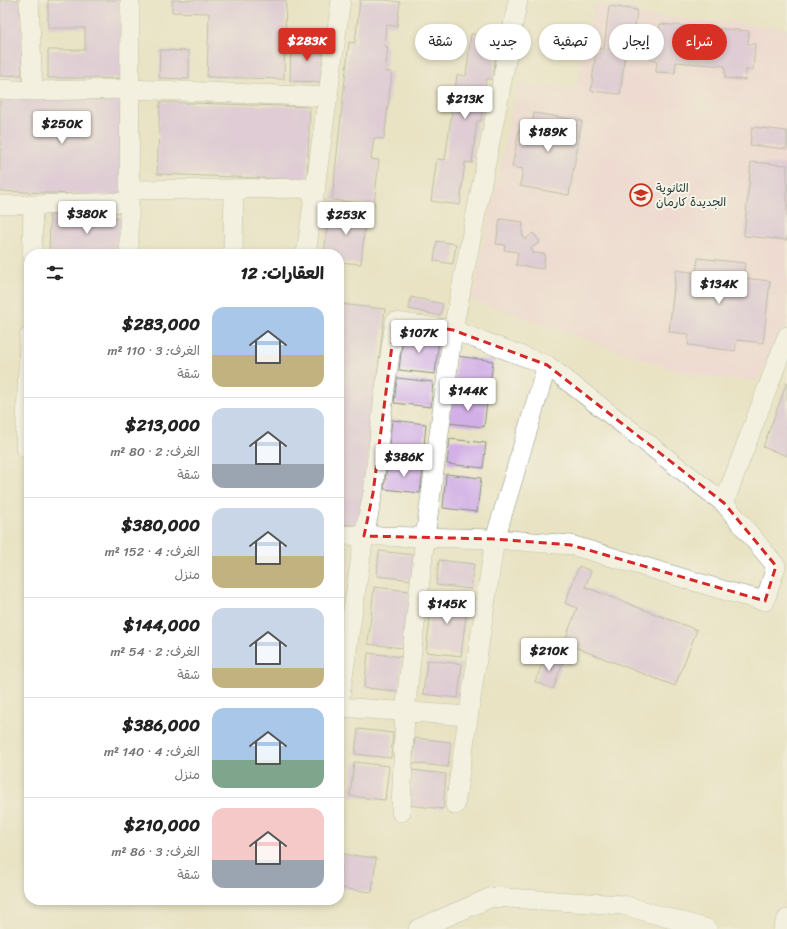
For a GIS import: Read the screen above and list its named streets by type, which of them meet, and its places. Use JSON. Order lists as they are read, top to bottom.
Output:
{
  "places": {
    "school or university": ["الثانوية الجديدة كارمان"]
  },
  "page": {
    "chip": [
      "شراء",
      "إيجار",
      "تصفية",
      "جديد",
      "شقة"
    ],
    "price": [
      "$283K",
      "$213K",
      "$250K",
      "$189K",
      "$380K",
      "$253K",
      "$134K",
      "$107K",
      "$144K",
      "$386K",
      "$145K",
      "$210K"
    ],
    "heading": "العقارات: 12",
    "list": [
      {
        "name": "$283,000",
        "note": "الغرف: 3 · 110 m² · شقة"
      },
      {
        "name": "$213,000",
        "note": "الغرف: 2 · 80 m² · شقة"
      },
      {
        "name": "$380,000",
        "note": "الغرف: 4 · 152 m² · منزل"
      },
      {
        "name": "$144,000",
        "note": "الغرف: 2 · 54 m² · شقة"
      },
      {
        "name": "$386,000",
        "note": "الغرف: 4 · 140 m² · منزل"
      },
      {
        "name": "$210,000",
        "note": "الغرف: 3 · 86 m² · شقة"
      }
    ]
  }
}
